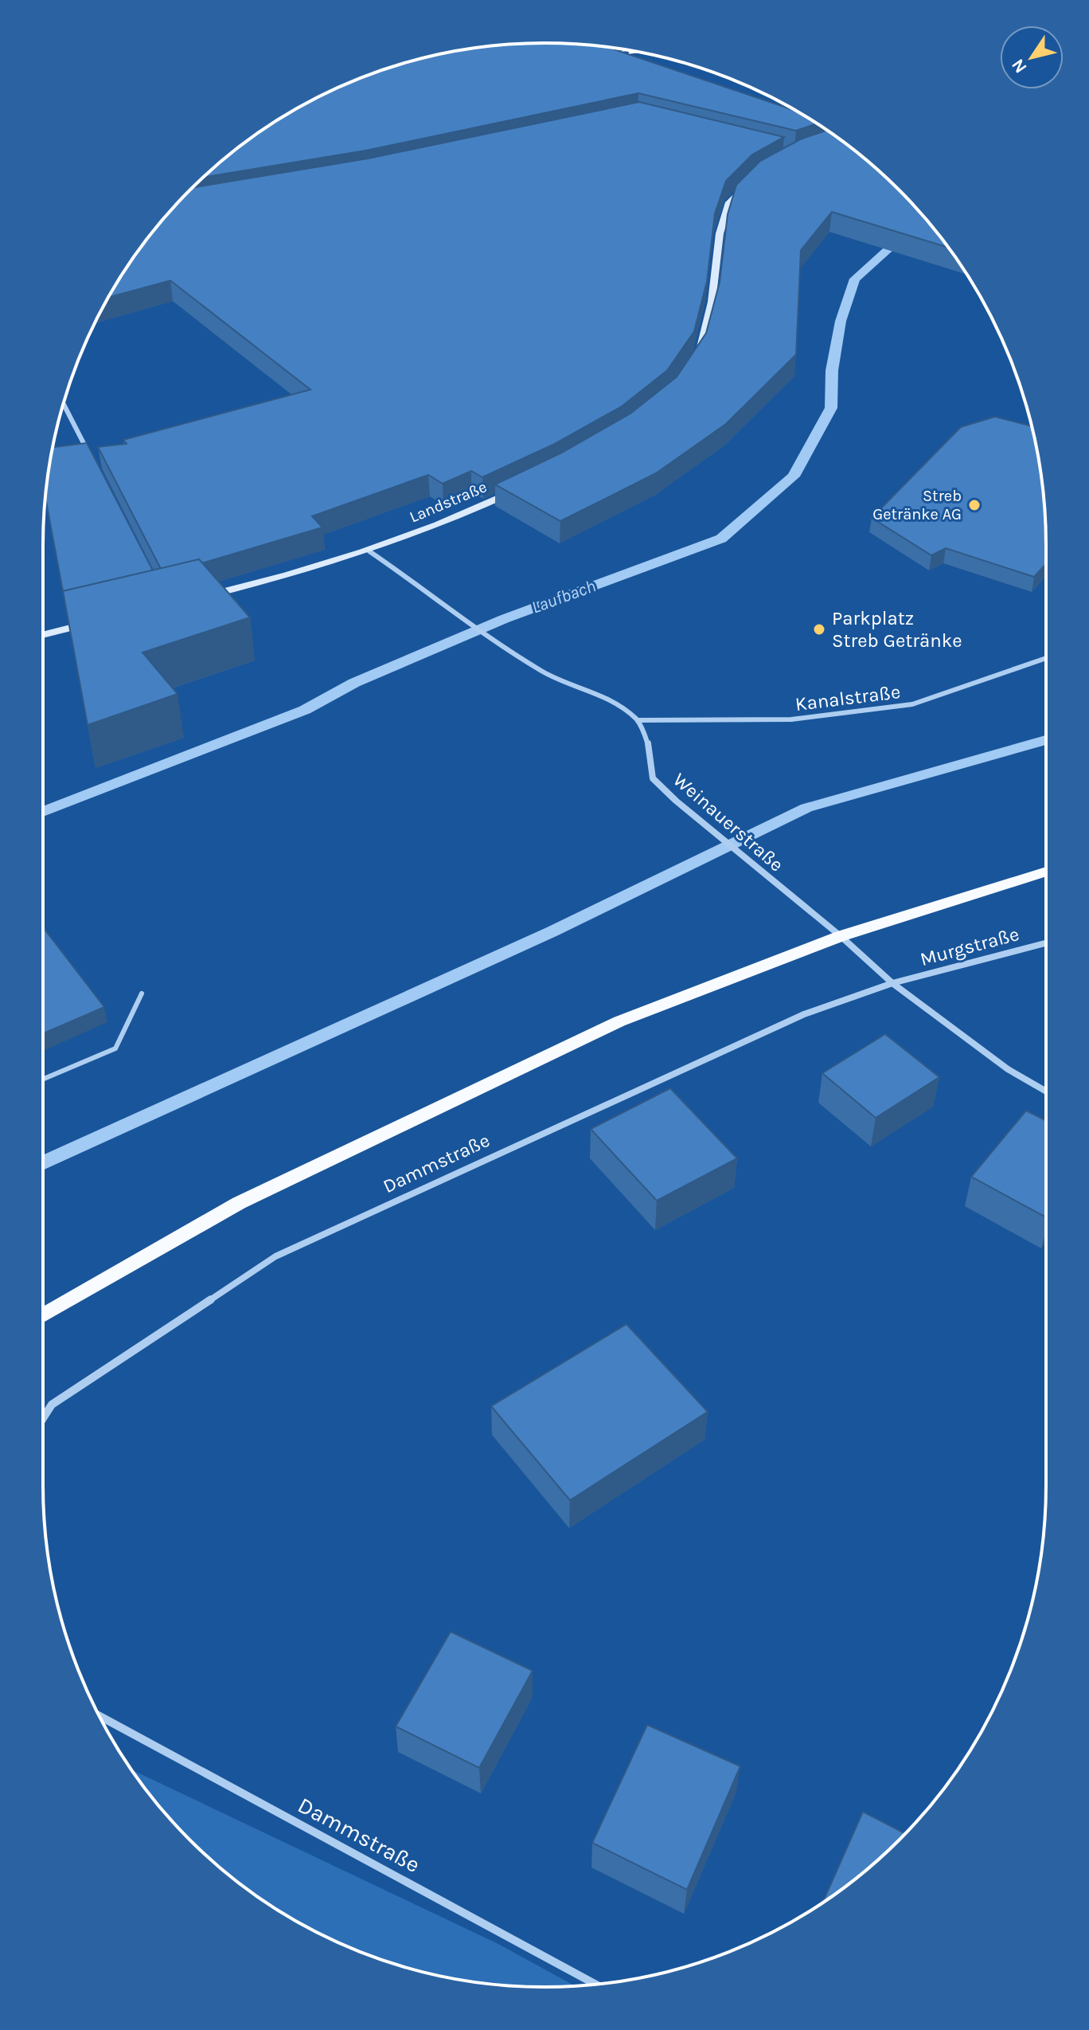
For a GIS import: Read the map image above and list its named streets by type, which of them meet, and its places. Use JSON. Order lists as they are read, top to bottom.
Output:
{
  "streets": {
    "street": [
      "Landstraße",
      "Kanalstraße",
      "Weinauerstraße",
      "Murgstraße",
      "Dammstraße"
    ]
  },
  "crossings": [
    ["Kanalstraße", "Weinauerstraße"],
    ["Weinauerstraße", "Murgstraße"],
    ["Weinauerstraße", "Dammstraße"],
    ["Murgstraße", "Dammstraße"]
  ],
  "water": ["Laufbach"],
  "places": ["Streb Getränke AG", "Parkplatz Streb Getränke"],
  "north": "bottom left"
}
